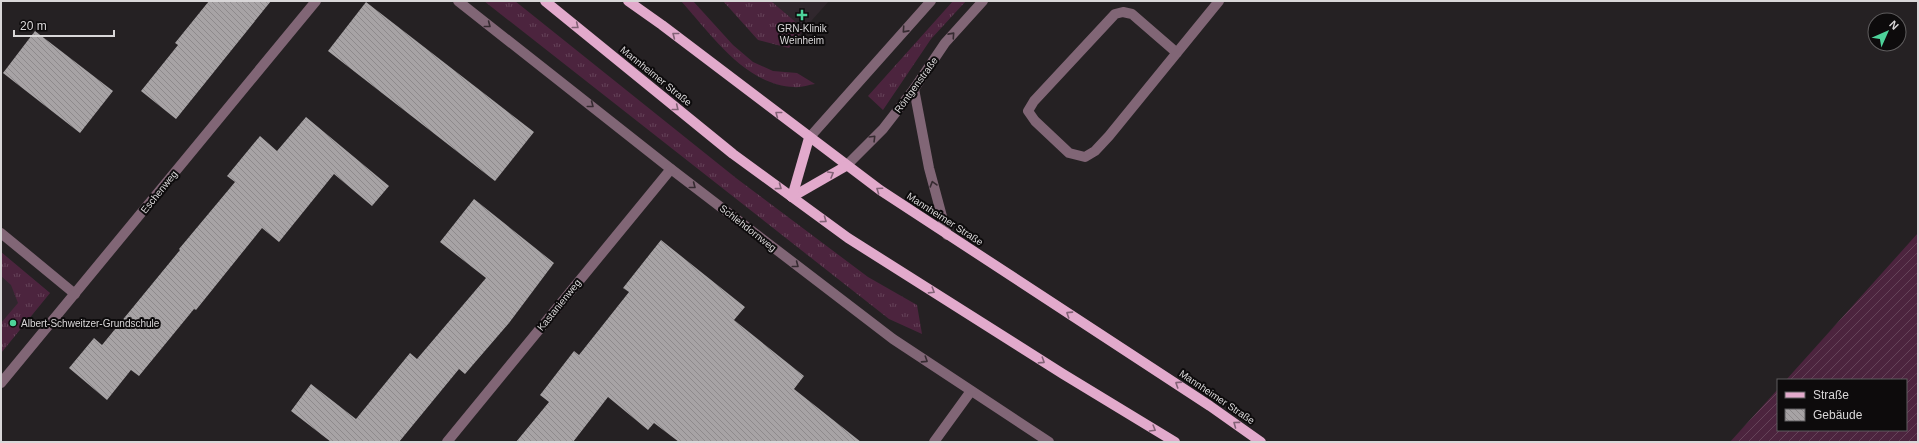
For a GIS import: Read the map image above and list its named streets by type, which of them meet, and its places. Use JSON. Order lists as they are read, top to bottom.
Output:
{
  "streets": {
    "main road": ["Mannheimer Straße"],
    "street": [
      "Röntgenstraße",
      "Eschenweg",
      "Schlehdornweg",
      "Kastanienweg"
    ]
  },
  "crossings": [
    ["Mannheimer Straße", "Röntgenstraße"],
    ["Schlehdornweg", "Kastanienweg"]
  ],
  "one_way": ["Schlehdornweg"],
  "places": {
    "health": ["GRN-Klinik Weinheim"],
    "other": ["Albert-Schweitzer-Grundschule"]
  },
  "legend": ["Straße", "Gebäude"],
  "scale_bar": "20 m",
  "north": "top right"
}
